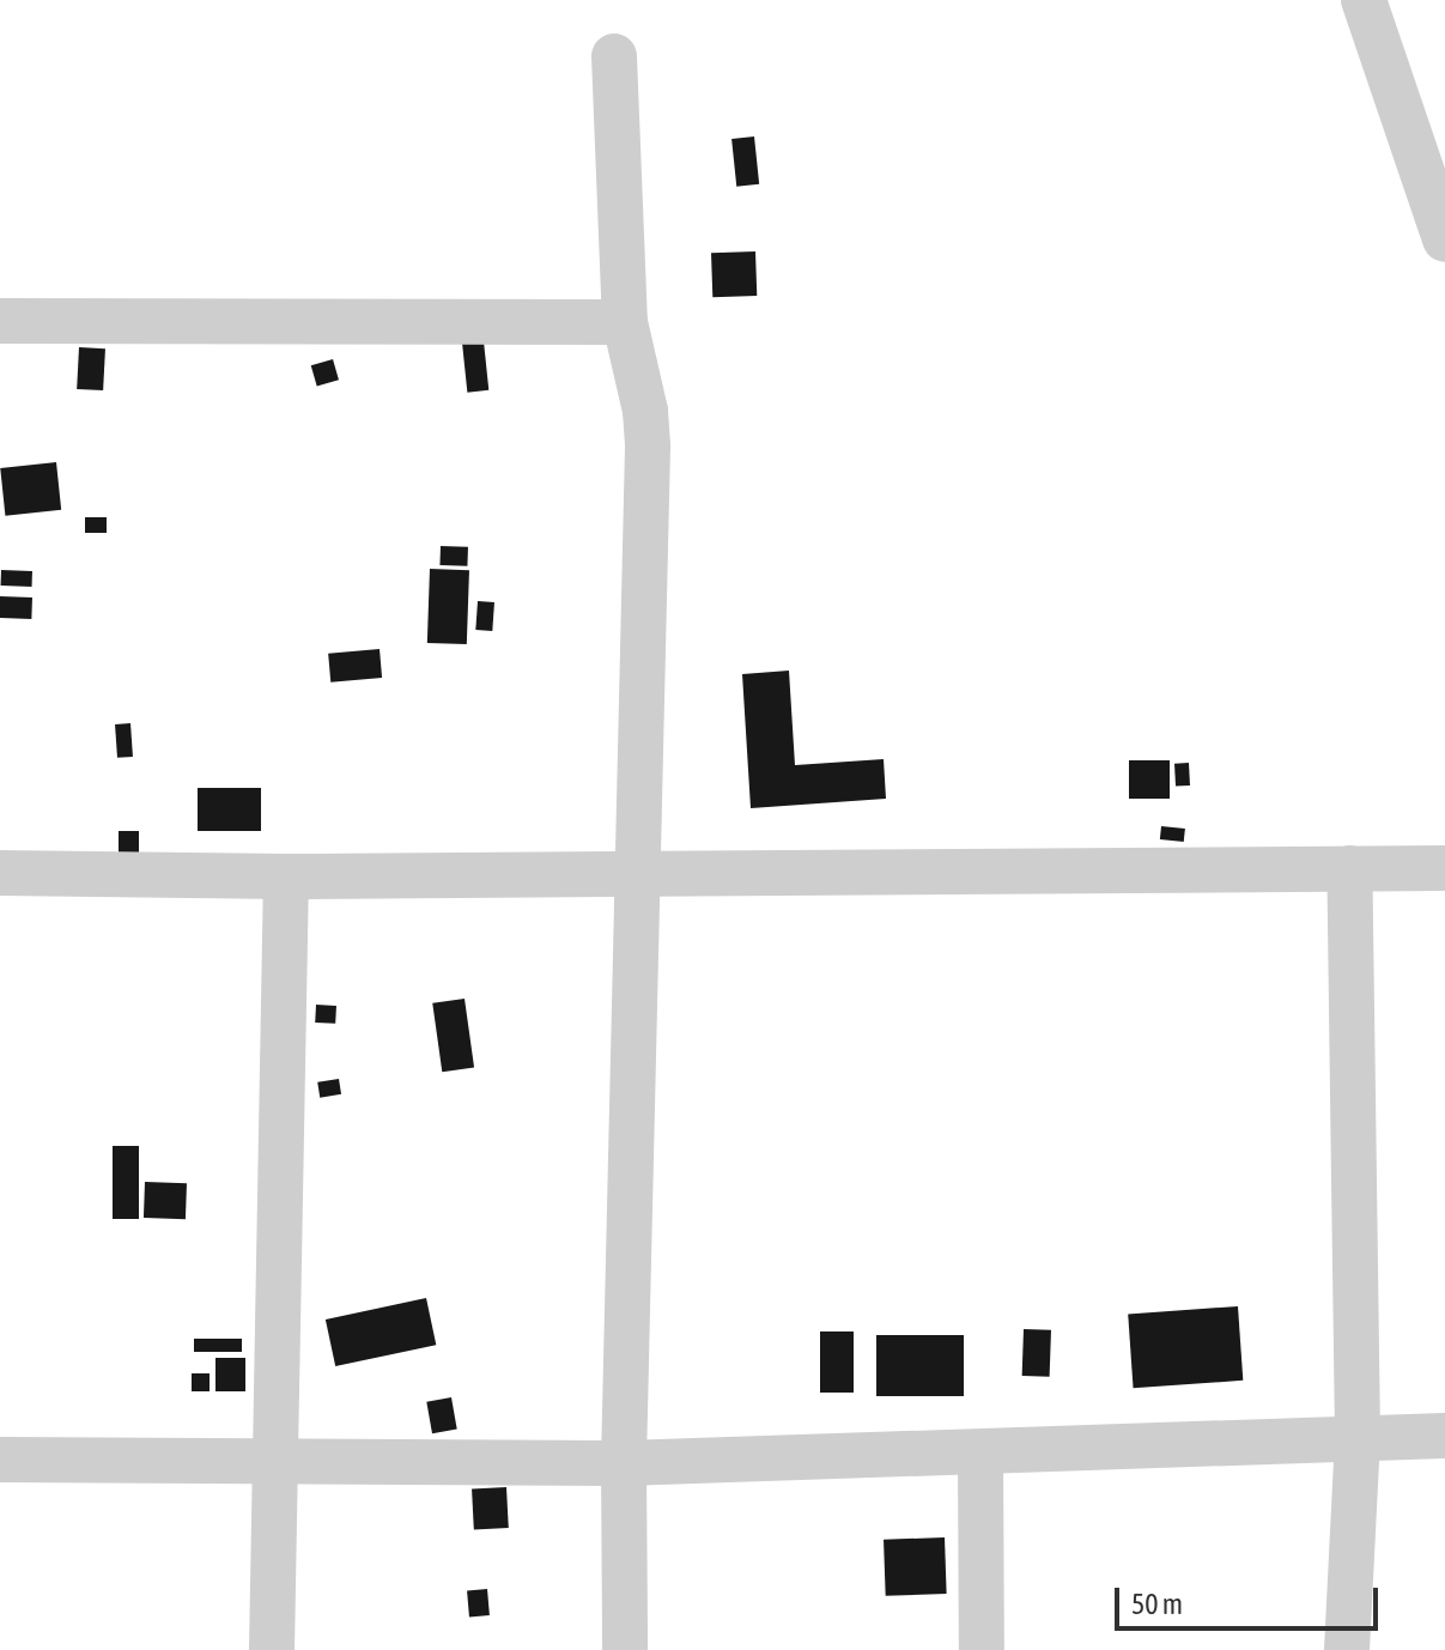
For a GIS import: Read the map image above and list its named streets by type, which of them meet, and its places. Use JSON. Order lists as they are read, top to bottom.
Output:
{
  "scale_bar": "50 m"
}
